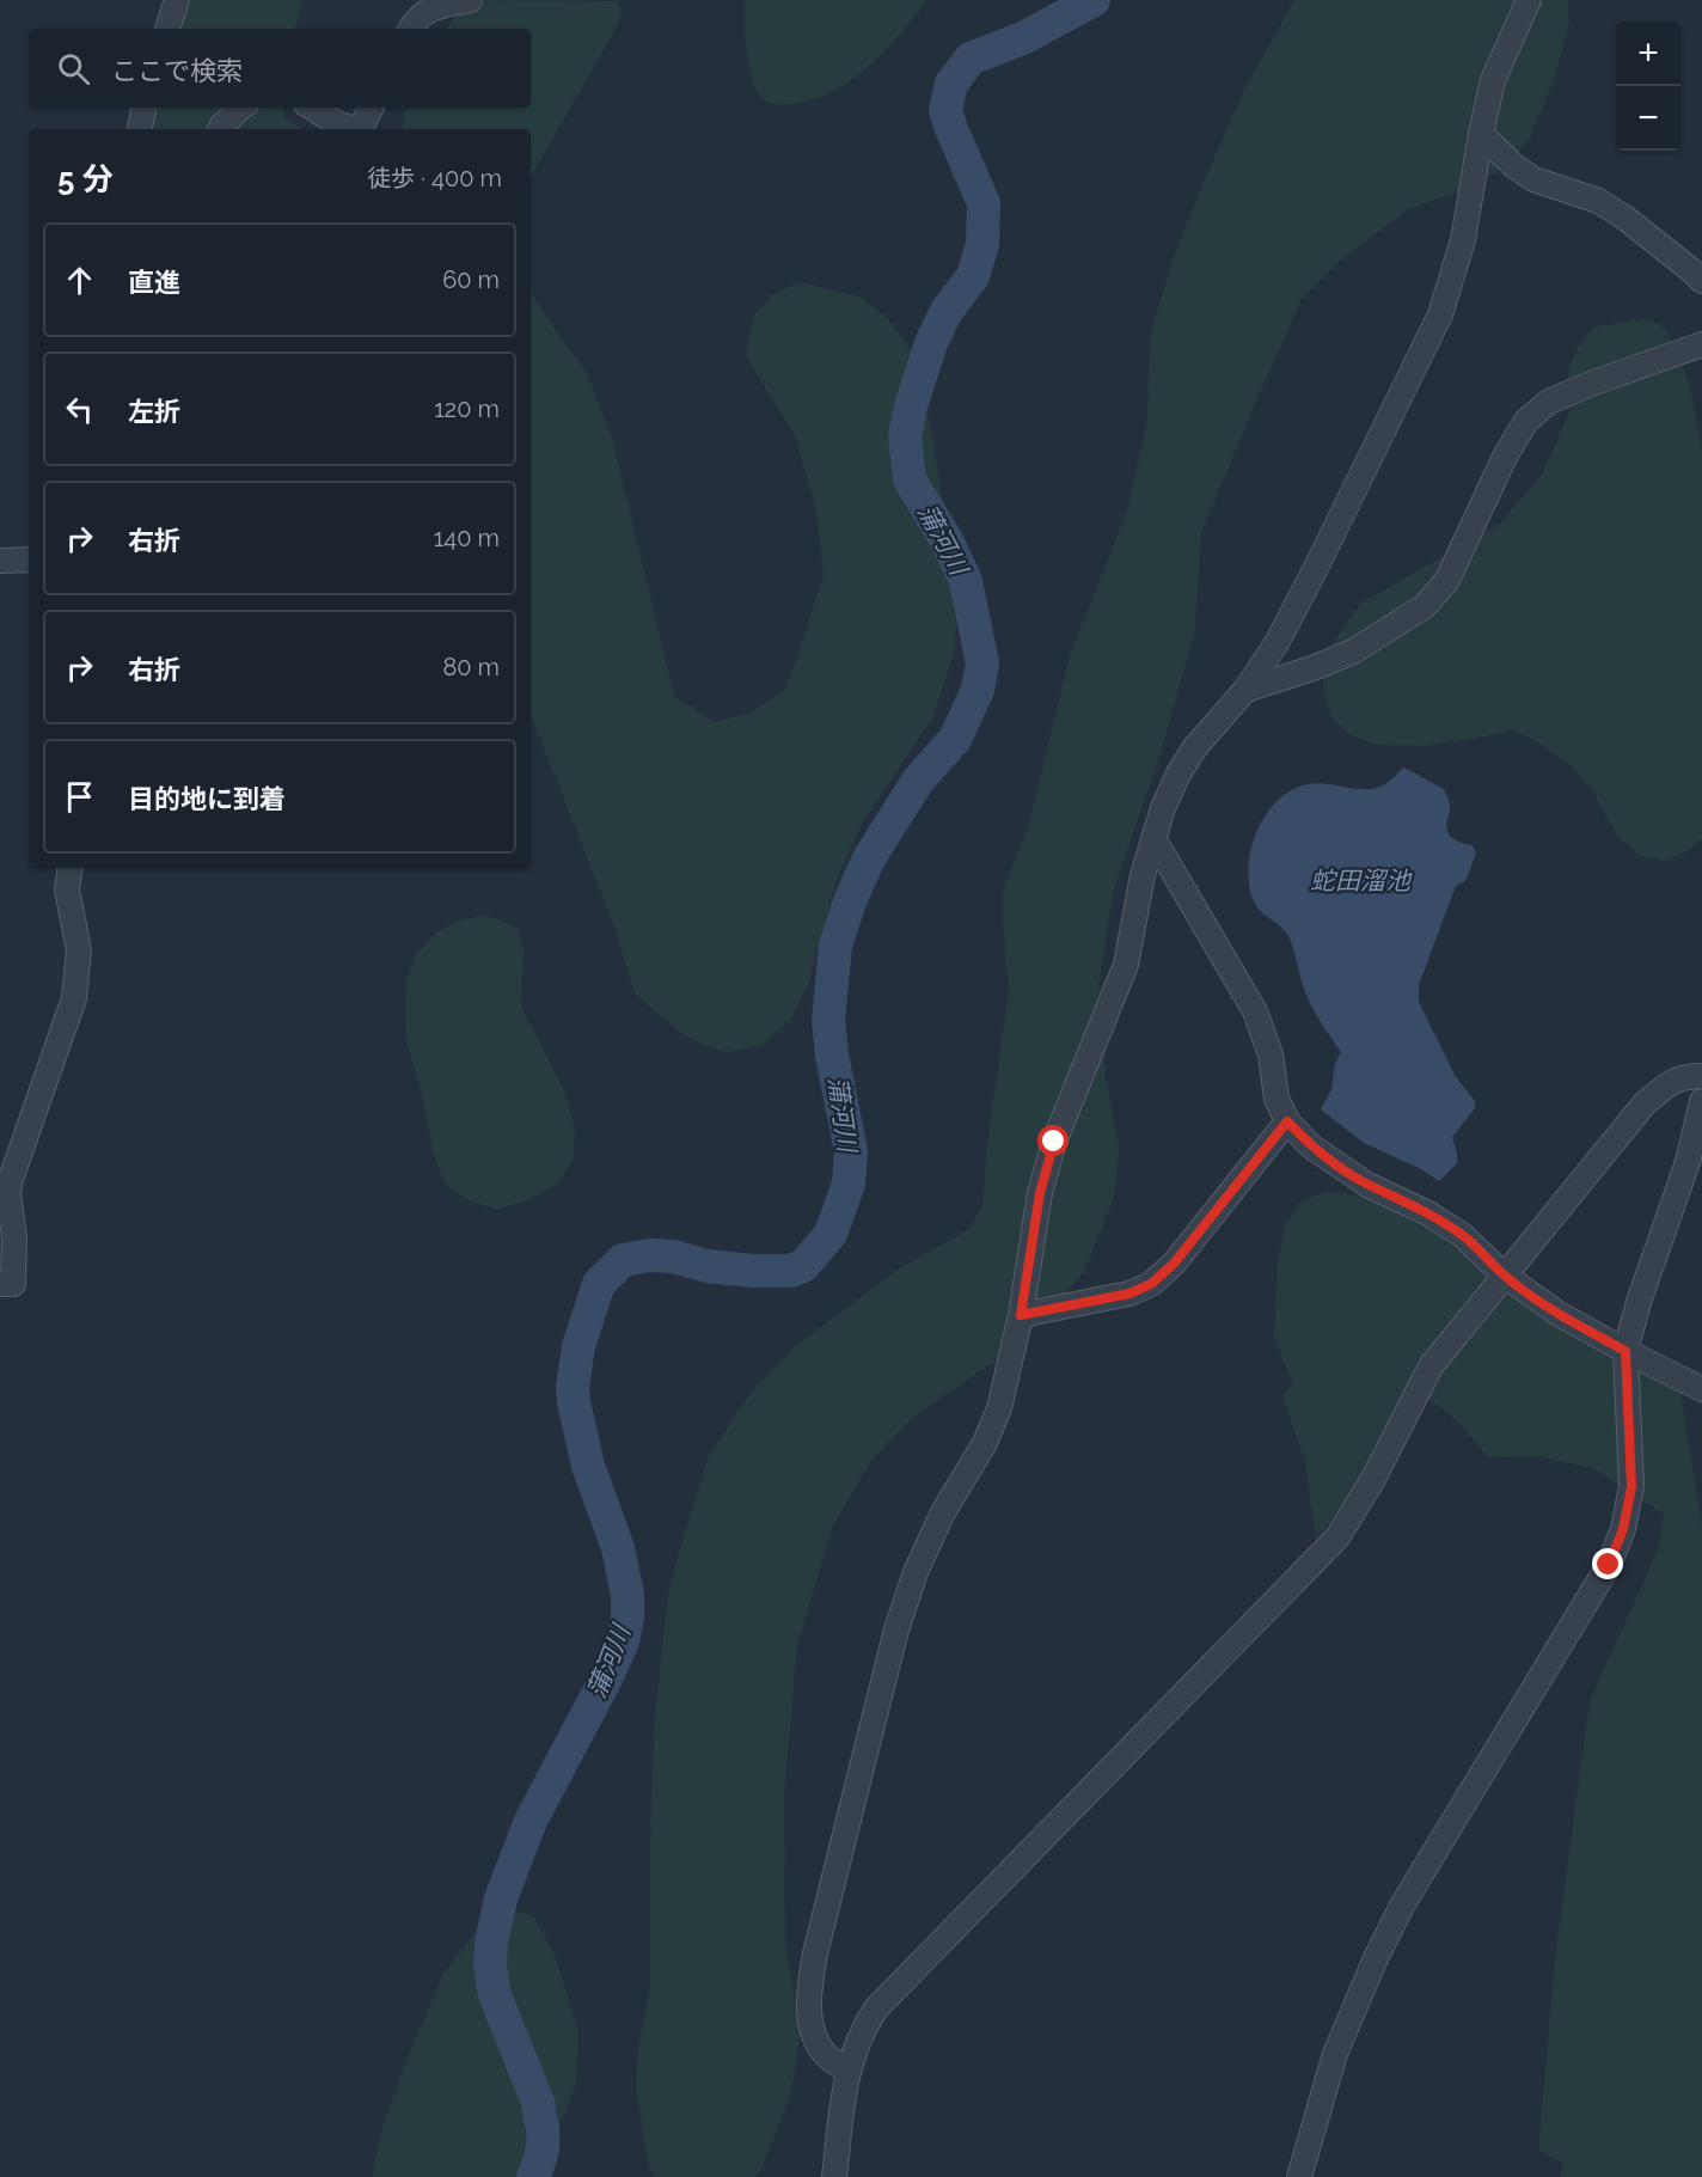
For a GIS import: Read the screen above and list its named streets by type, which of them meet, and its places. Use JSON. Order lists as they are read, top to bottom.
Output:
{
  "water": ["蒲河川", "蛇田溜池"],
  "page": {
    "map_buttons": ["+", "−"],
    "search": "ここで検索",
    "heading": ["5 分", "徒歩 · 400 m"],
    "list": [
      ["直進", "60 m"],
      ["左折", "120 m"],
      ["右折", "140 m"],
      ["右折", "80 m"],
      "目的地に到着"
    ]
  }
}
